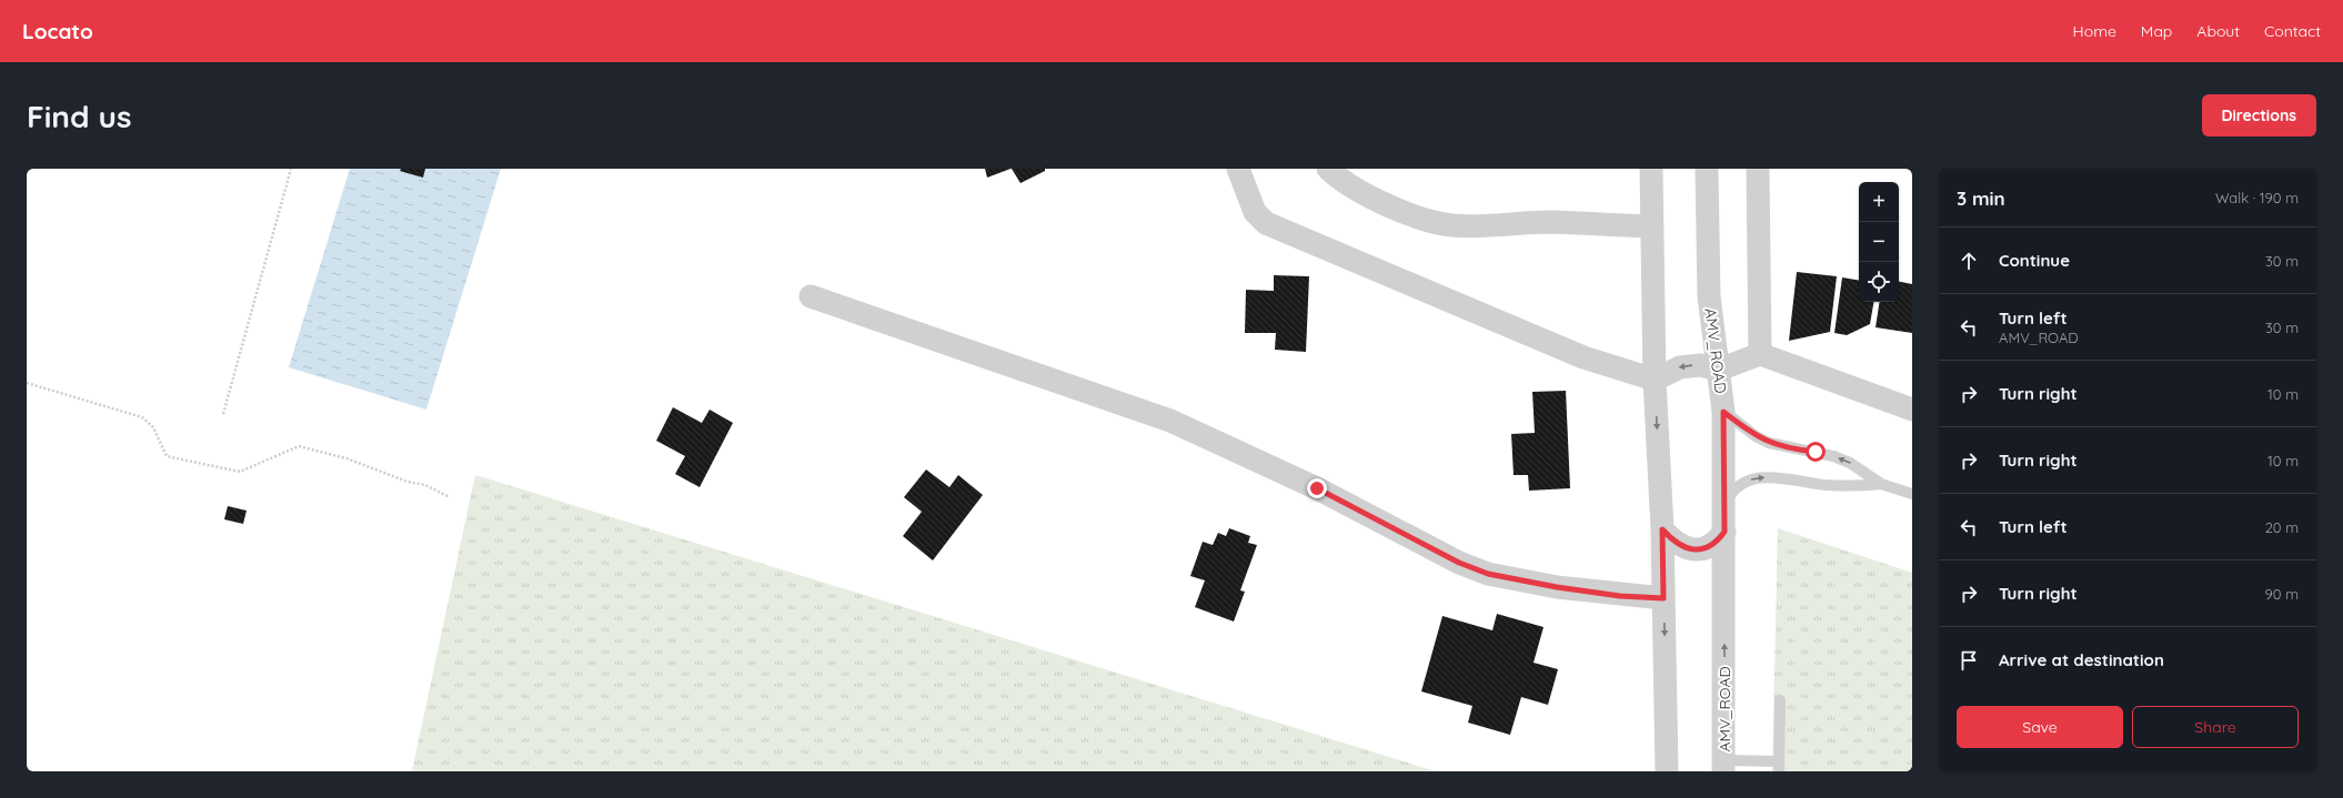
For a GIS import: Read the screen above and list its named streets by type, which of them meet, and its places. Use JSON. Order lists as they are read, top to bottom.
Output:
{
  "streets": {
    "street": ["AMV_ROAD"]
  },
  "page": {
    "header": "Locato",
    "nav": [
      "Home",
      "Map",
      "About",
      "Contact"
    ],
    "buttons": [
      "Directions",
      ["Save", "Share"]
    ],
    "title": "Find us",
    "heading": ["3 min", "Walk · 190 m"],
    "map_buttons": ["+", "−"],
    "list": [
      ["Continue", "30 m"],
      ["Turn left", "AMV_ROAD", "30 m"],
      ["Turn right", "10 m"],
      ["Turn right", "10 m"],
      ["Turn left", "20 m"],
      ["Turn right", "90 m"],
      "Arrive at destination"
    ]
  }
}
